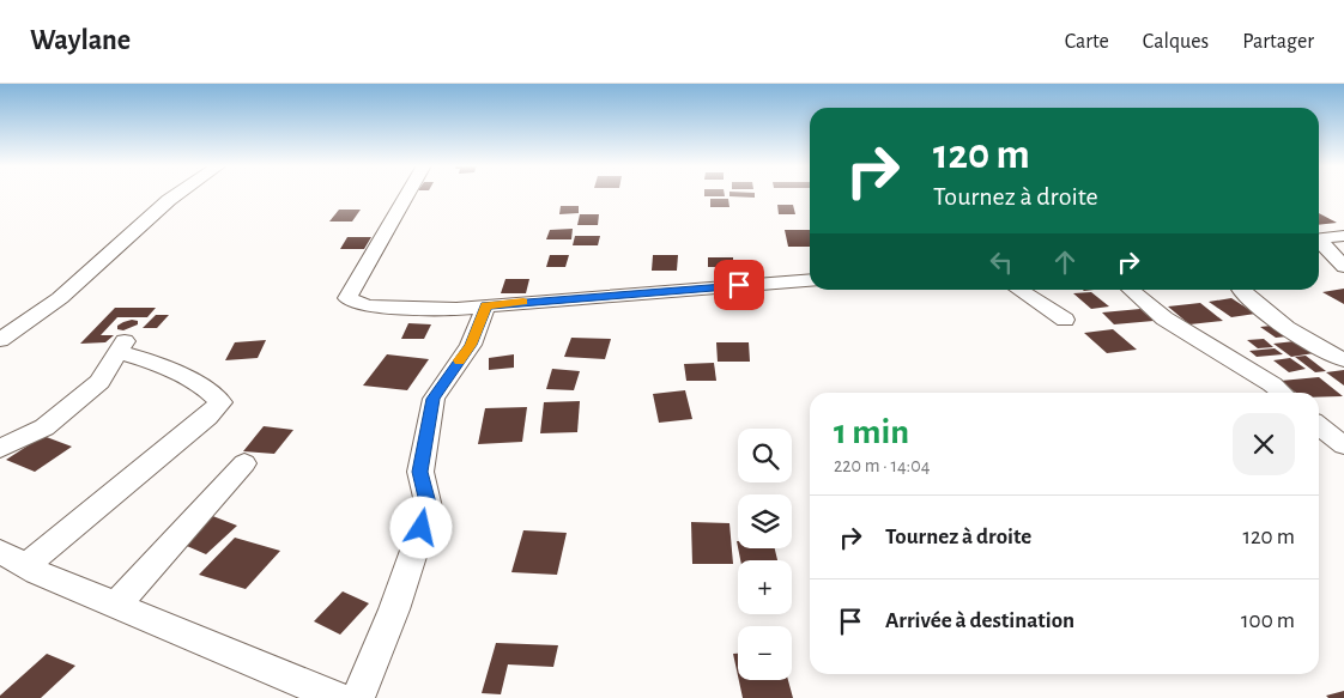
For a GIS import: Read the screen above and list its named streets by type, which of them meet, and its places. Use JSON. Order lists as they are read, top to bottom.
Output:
{
  "page": {
    "header": "Waylane",
    "nav": ["Carte", "Calques", "Partager"],
    "turn": ["120 m", "Tournez à droite"],
    "heading": ["1 min", "220 m · 14:04"],
    "map_buttons": ["+", "−"],
    "list": [
      {
        "name": "Tournez à droite",
        "value": "120 m"
      },
      {
        "name": "Arrivée à destination",
        "value": "100 m"
      }
    ]
  }
}
